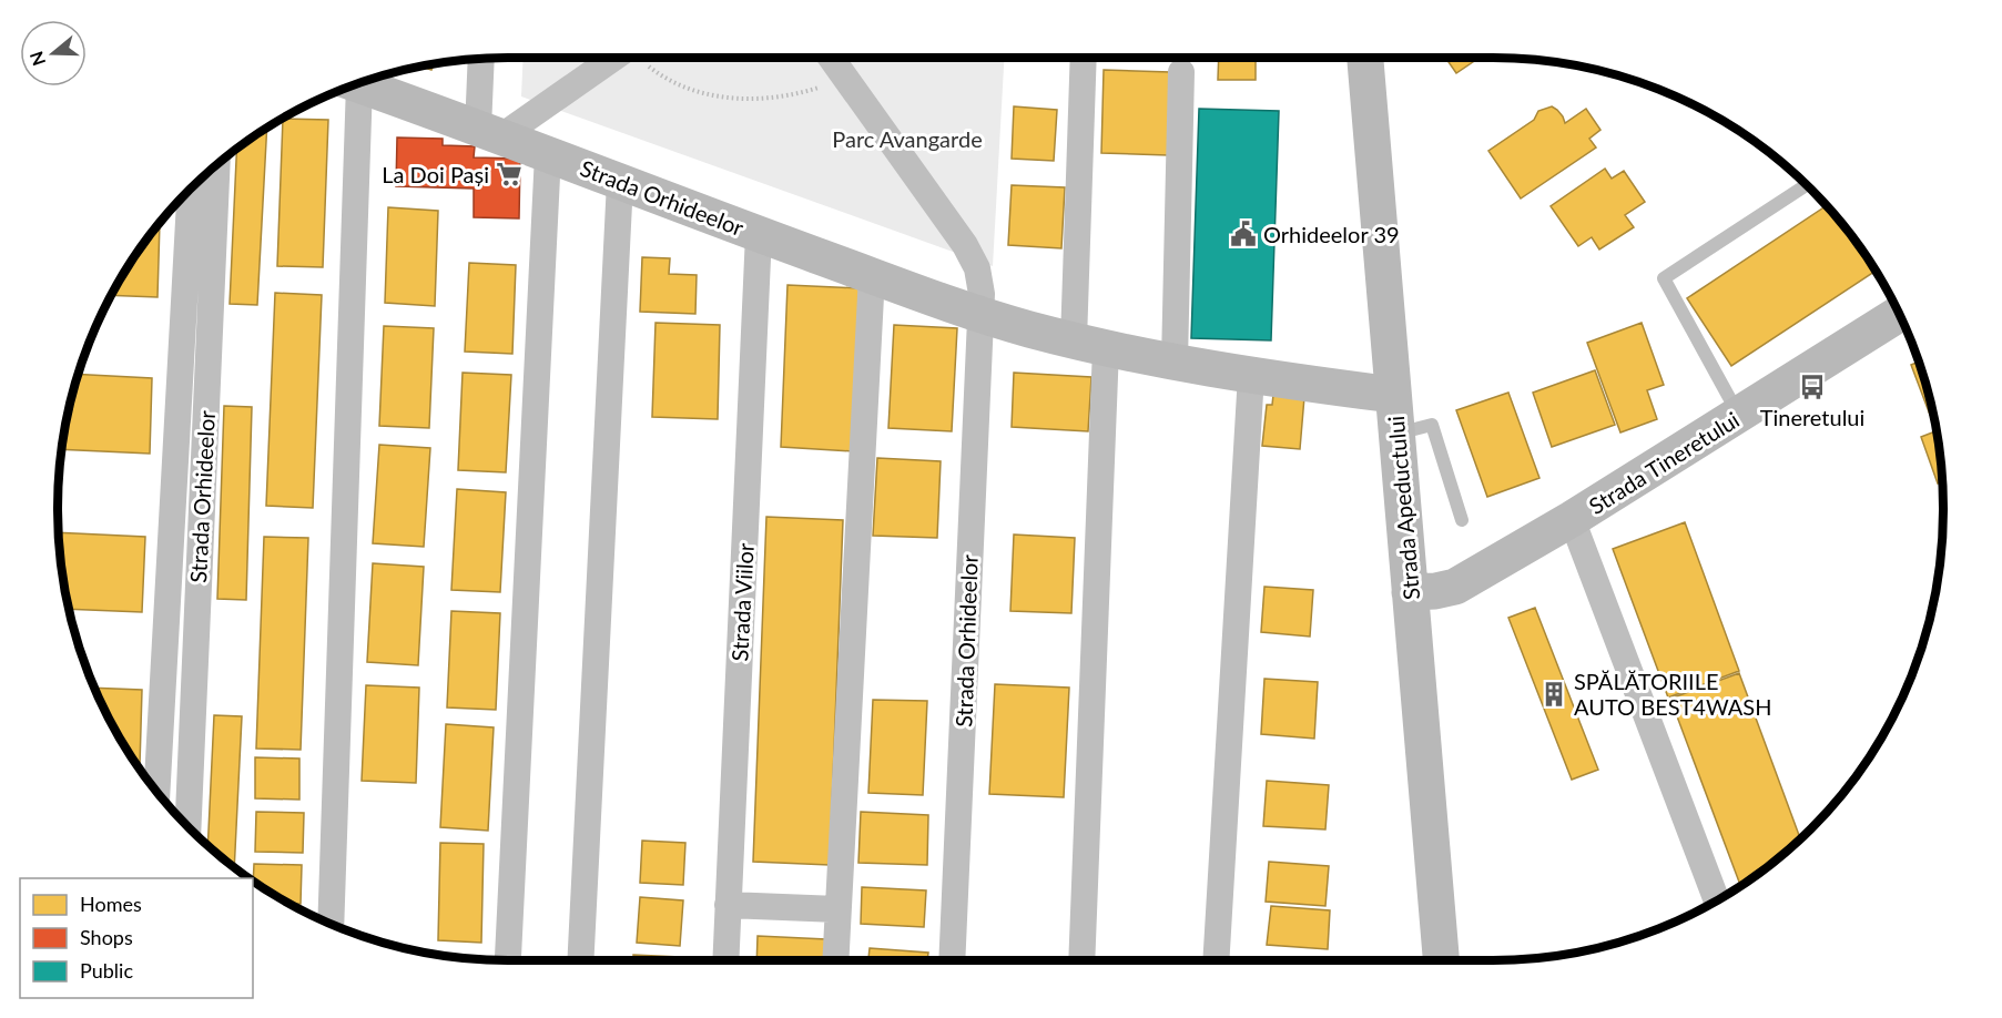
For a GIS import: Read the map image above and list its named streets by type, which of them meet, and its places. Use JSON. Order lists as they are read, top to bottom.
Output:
{
  "streets": {
    "street": [
      "Strada Orhideelor",
      "Strada Tineretului",
      "Strada Apeductului",
      "Strada Viilor"
    ]
  },
  "crossings": [
    ["Strada Orhideelor", "Strada Apeductului"],
    ["Strada Orhideelor", "Strada Viilor"],
    ["Strada Tineretului", "Strada Apeductului"]
  ],
  "parks": ["Parc Avangarde"],
  "places": {
    "supermarket": ["La Doi Pași"],
    "public building": ["Orhideelor 39"],
    "bus stop": ["Tineretului"],
    "building": ["SPĂLĂTORIILE AUTO BEST4WASH"]
  },
  "legend": ["Homes", "Shops", "Public"],
  "north": "left"
}
